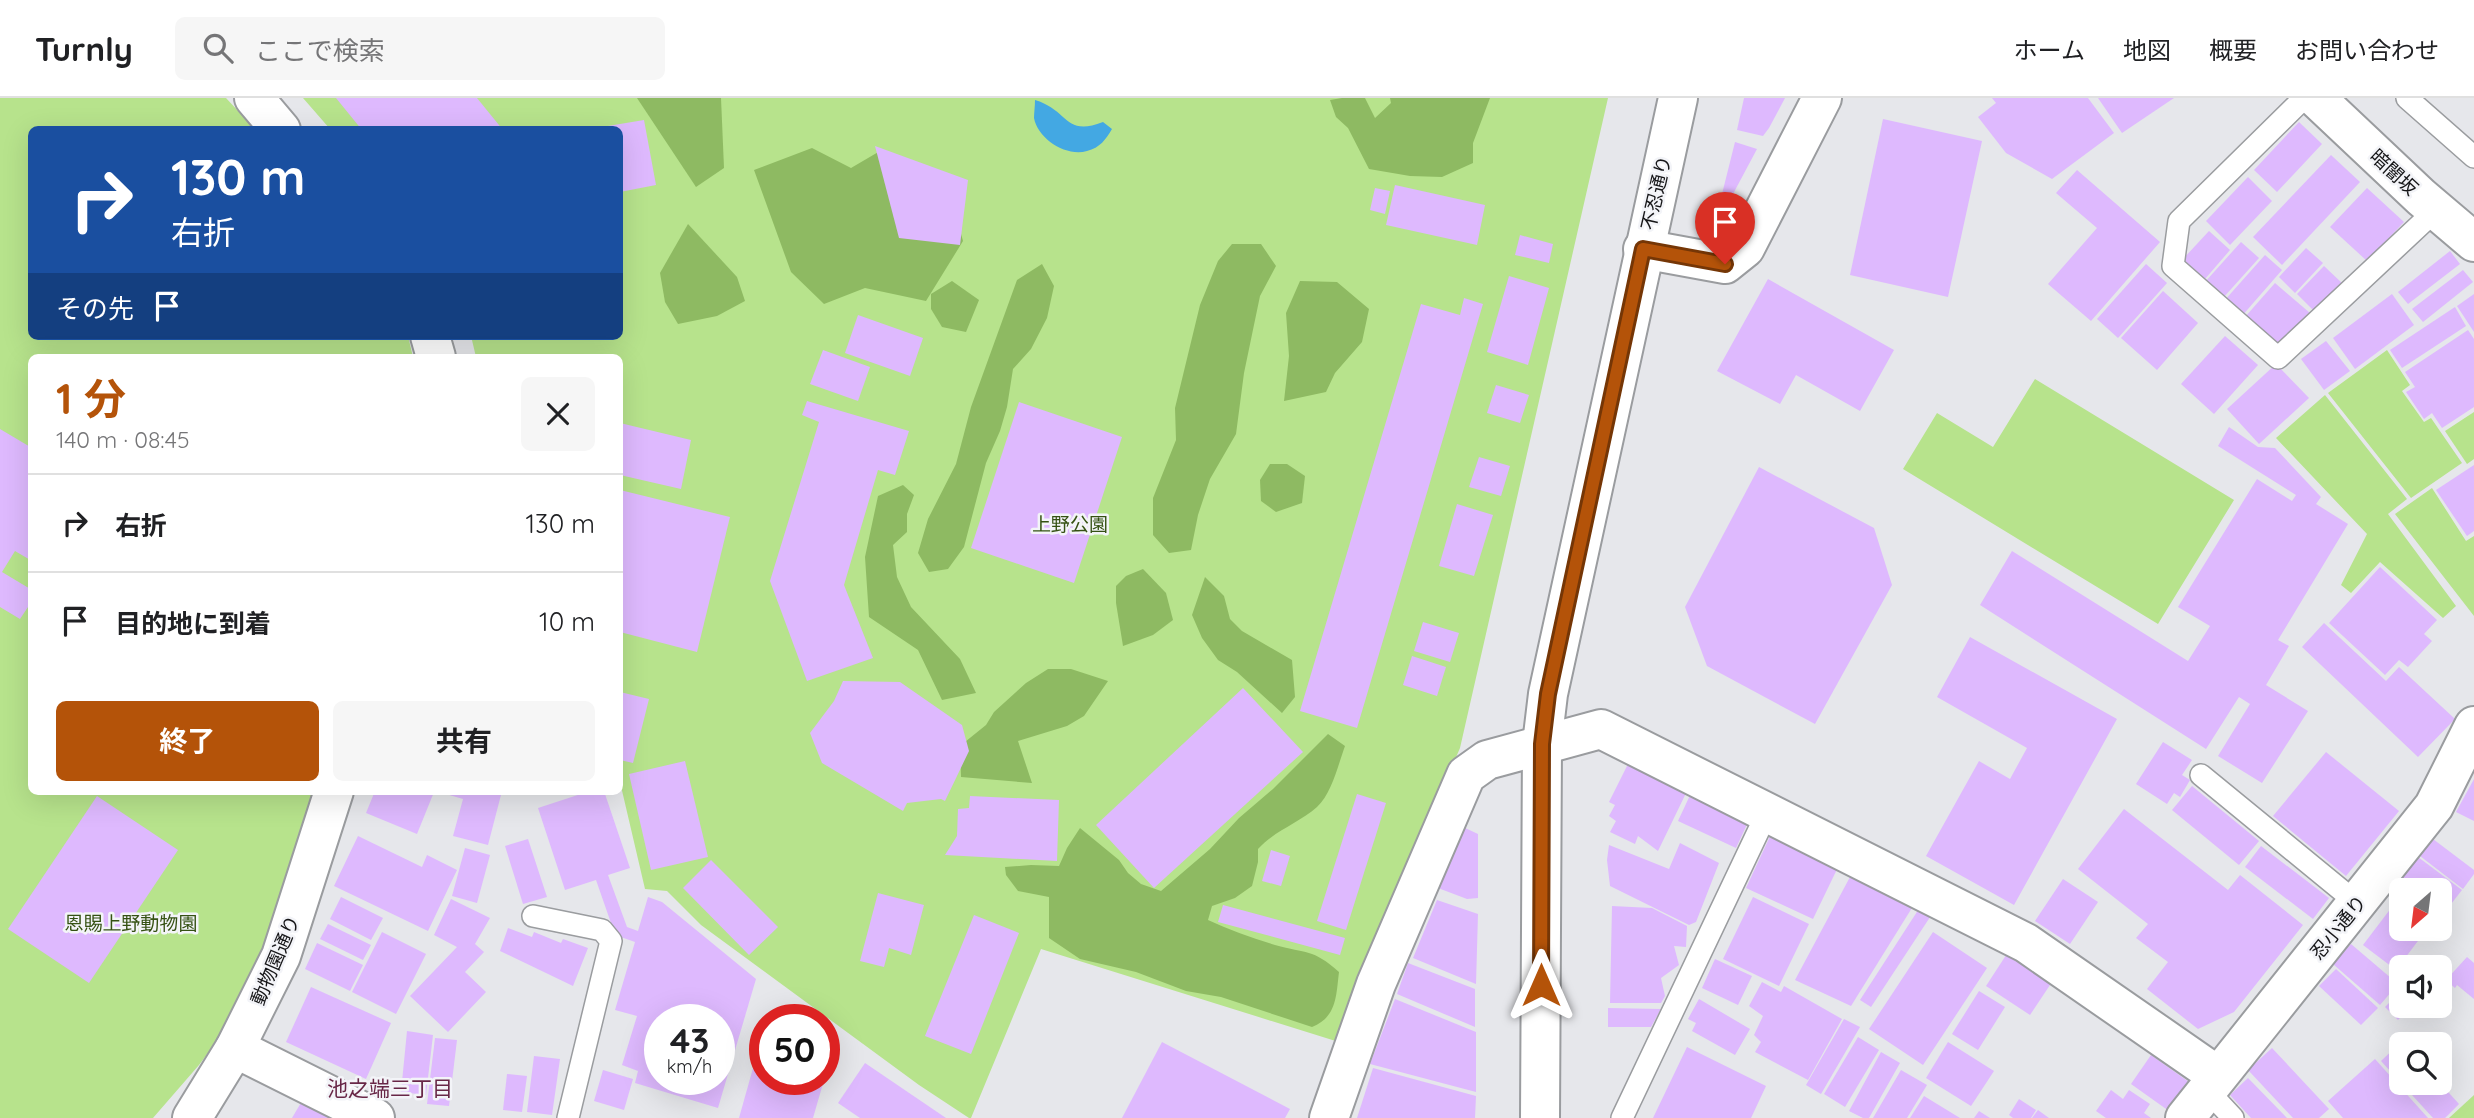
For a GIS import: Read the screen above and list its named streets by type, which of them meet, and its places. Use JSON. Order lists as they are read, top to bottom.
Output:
{
  "streets": {
    "street": [
      "暗闇坂",
      "不忍通り",
      "忍小通り",
      "動物園通り"
    ]
  },
  "districts": ["池之端三丁目"],
  "parks": ["上野公園", "恩賜上野動物園"],
  "north": "bottom left",
  "page": {
    "header": "Turnly",
    "search": "ここで検索",
    "nav": [
      "ホーム",
      "地図",
      "概要",
      "お問い合わせ"
    ],
    "turn": ["130 m", "右折"],
    "then": "その先",
    "heading": ["1 分", "140 m · 08:45"],
    "list": [
      {
        "name": "右折",
        "value": "130 m"
      },
      {
        "name": "目的地に到着",
        "value": "10 m"
      }
    ],
    "buttons": ["終了", "共有"],
    "speed": "43 km/h",
    "limit": "50"
  }
}
